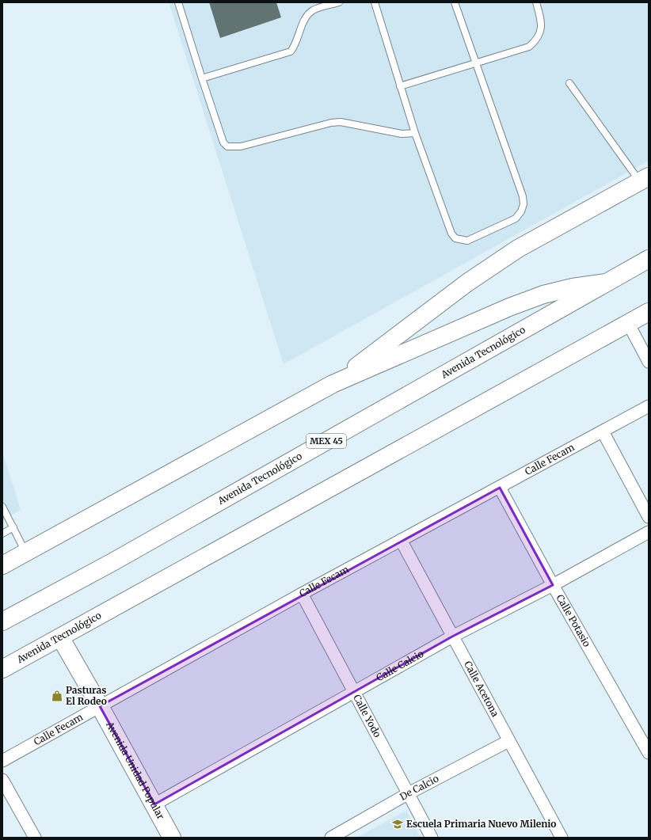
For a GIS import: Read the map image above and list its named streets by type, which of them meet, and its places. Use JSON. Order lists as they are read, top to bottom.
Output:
{
  "streets": {
    "main road": ["Avenida Tecnológico", "MEX 45", "Avenida Unidad Popular"],
    "street": [
      "Calle Fecam",
      "Calle Potasio",
      "Calle Calcio",
      "Calle Acetona",
      "Calle Yodo",
      "De Calcio"
    ]
  },
  "crossings": [
    ["Avenida Tecnológico", "Avenida Unidad Popular"],
    ["Calle Fecam", "Calle Potasio"],
    ["Calle Fecam", "Calle Acetona"],
    ["Calle Fecam", "Calle Yodo"],
    ["Calle Fecam", "Avenida Unidad Popular"],
    ["Calle Potasio", "Calle Calcio"],
    ["Calle Calcio", "Calle Acetona"],
    ["Calle Calcio", "Calle Yodo"],
    ["Calle Calcio", "Avenida Unidad Popular"],
    ["Calle Acetona", "De Calcio"],
    ["Calle Yodo", "De Calcio"]
  ],
  "places": {
    "shop": ["Pasturas El Rodeo"],
    "school or university": ["Escuela Primaria Nuevo Milenio"]
  }
}
